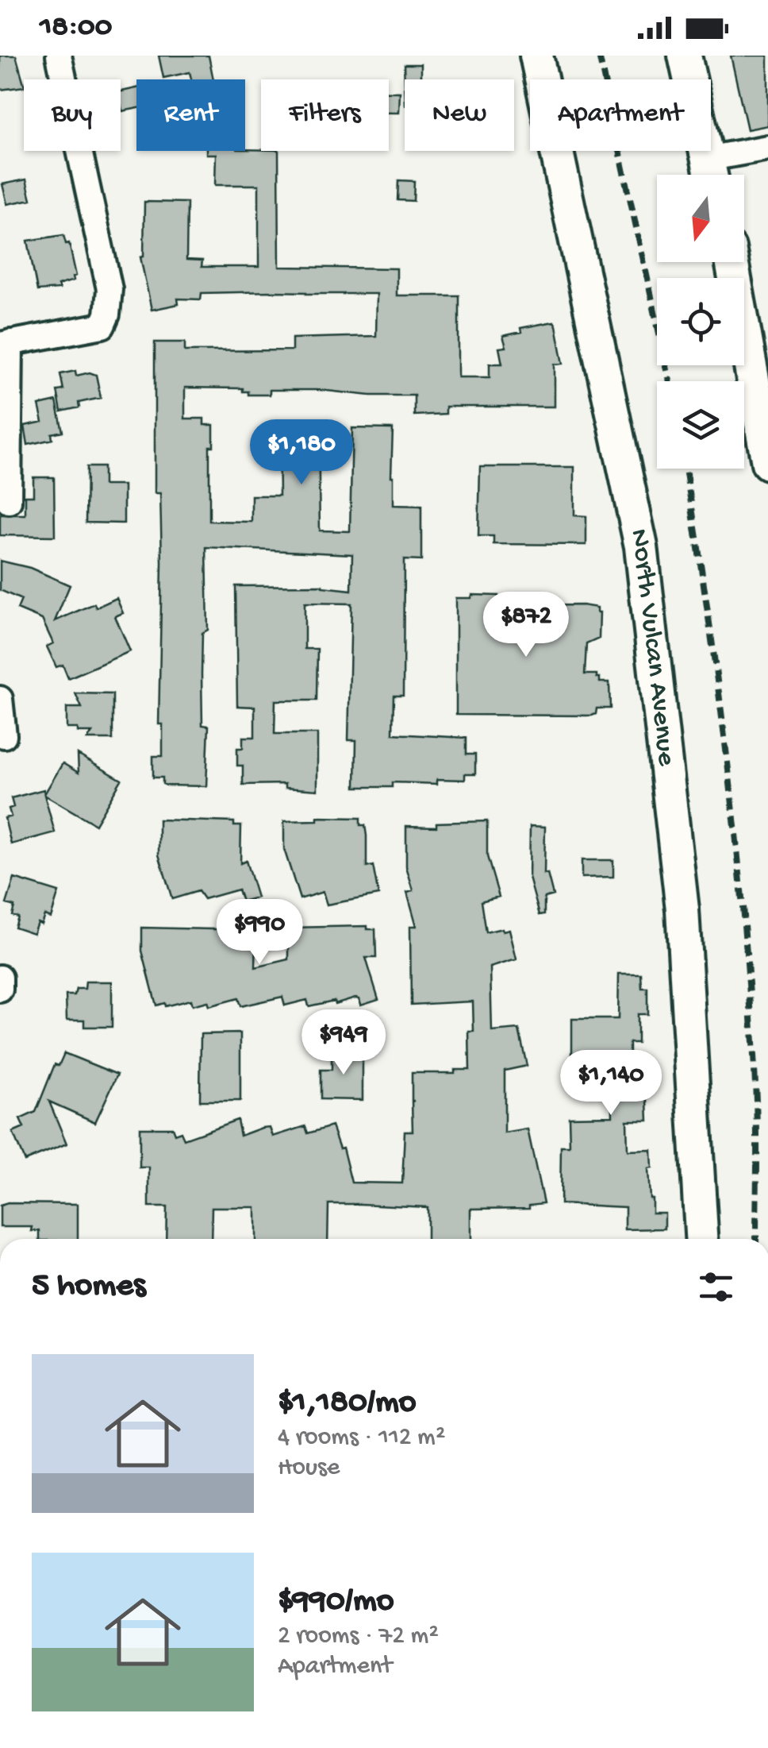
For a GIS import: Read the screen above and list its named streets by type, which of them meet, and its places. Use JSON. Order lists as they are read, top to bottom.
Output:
{
  "streets": {
    "main road": ["North Vulcan Avenue"]
  },
  "north": "bottom",
  "page": {
    "status": "18:00",
    "chip": [
      "Buy",
      "Rent",
      "Filters",
      "New",
      "Apartment"
    ],
    "price": [
      "$1,180",
      "$872",
      "$990",
      "$949",
      "$1,140"
    ],
    "heading": "5 homes",
    "list": [
      {
        "name": "$1,180/mo",
        "note": "4 rooms · 112 m² · House"
      },
      {
        "name": "$990/mo",
        "note": "2 rooms · 72 m² · Apartment"
      }
    ]
  }
}
